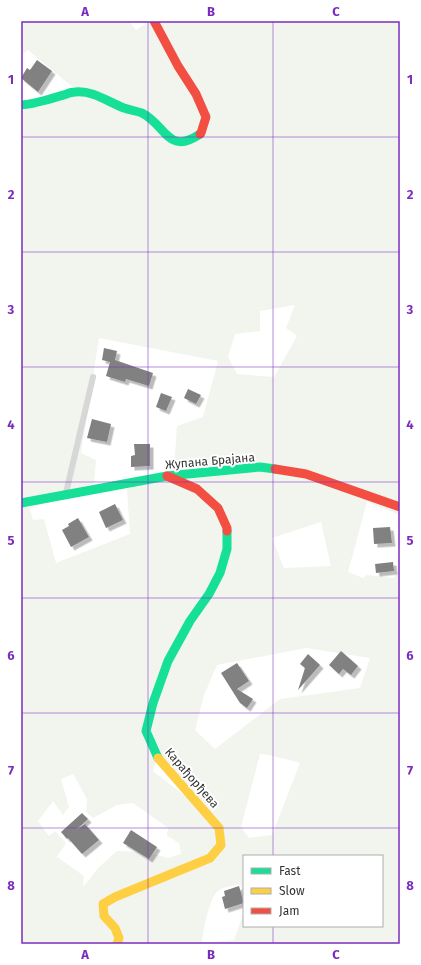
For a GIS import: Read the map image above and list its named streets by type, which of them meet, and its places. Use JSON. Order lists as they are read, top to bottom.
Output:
{
  "streets": {
    "street": ["Жупана Брајана", "Карађорђева"]
  },
  "crossings": [
    ["Жупана Брајана", "Карађорђева"]
  ],
  "legend": ["Fast", "Slow", "Jam"],
  "grid": {
    "columns": ["A", "B", "C"],
    "rows": [
      "1",
      "2",
      "3",
      "4",
      "5",
      "6",
      "7",
      "8"
    ]
  }
}
